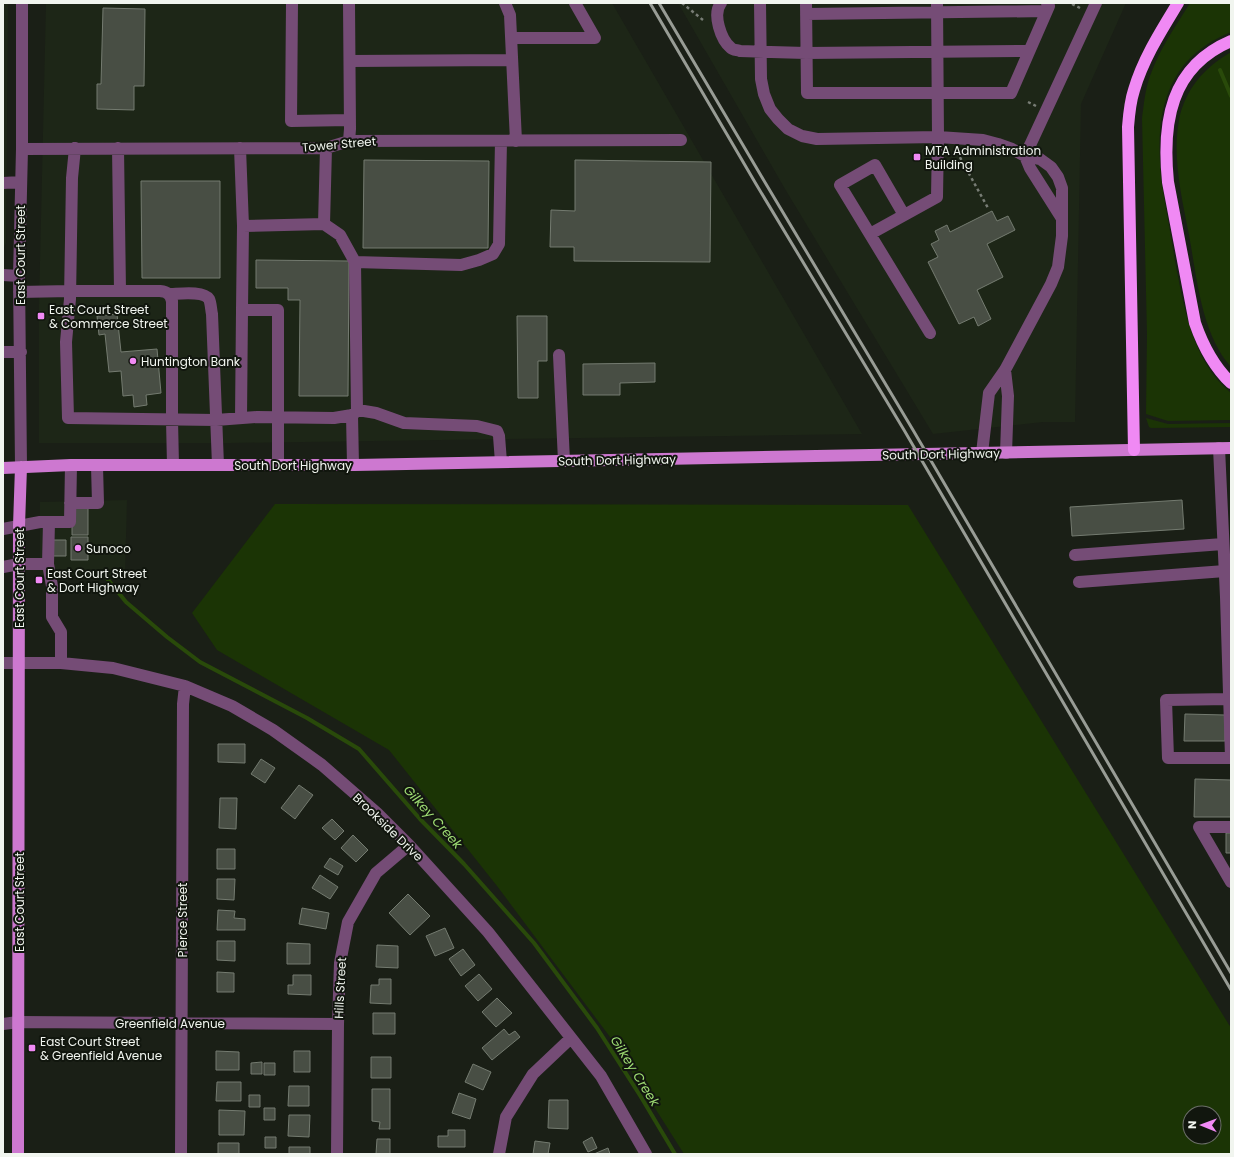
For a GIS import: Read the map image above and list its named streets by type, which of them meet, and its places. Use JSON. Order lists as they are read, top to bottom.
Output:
{
  "streets": {
    "main road": ["East Court Street", "South Dort Highway"],
    "street": [
      "Tower Street",
      "Brookside Drive",
      "Pierce Street",
      "Hills Street",
      "Greenfield Avenue"
    ]
  },
  "crossings": [
    ["Tower Street", "East Court Street"],
    ["East Court Street", "South Dort Highway"],
    ["East Court Street", "Brookside Drive"],
    ["East Court Street", "Greenfield Avenue"],
    ["Brookside Drive", "Pierce Street"],
    ["Brookside Drive", "Hills Street"],
    ["Pierce Street", "Greenfield Avenue"],
    ["Hills Street", "Greenfield Avenue"]
  ],
  "water": ["Gilkey Creek"],
  "places": {
    "transit": [
      "MTA Administration Building",
      "East Court Street & Commerce Street",
      "East Court Street & Dort Highway",
      "East Court Street & Greenfield Avenue"
    ],
    "other": ["Huntington Bank", "Sunoco"]
  },
  "north": "left"
}
